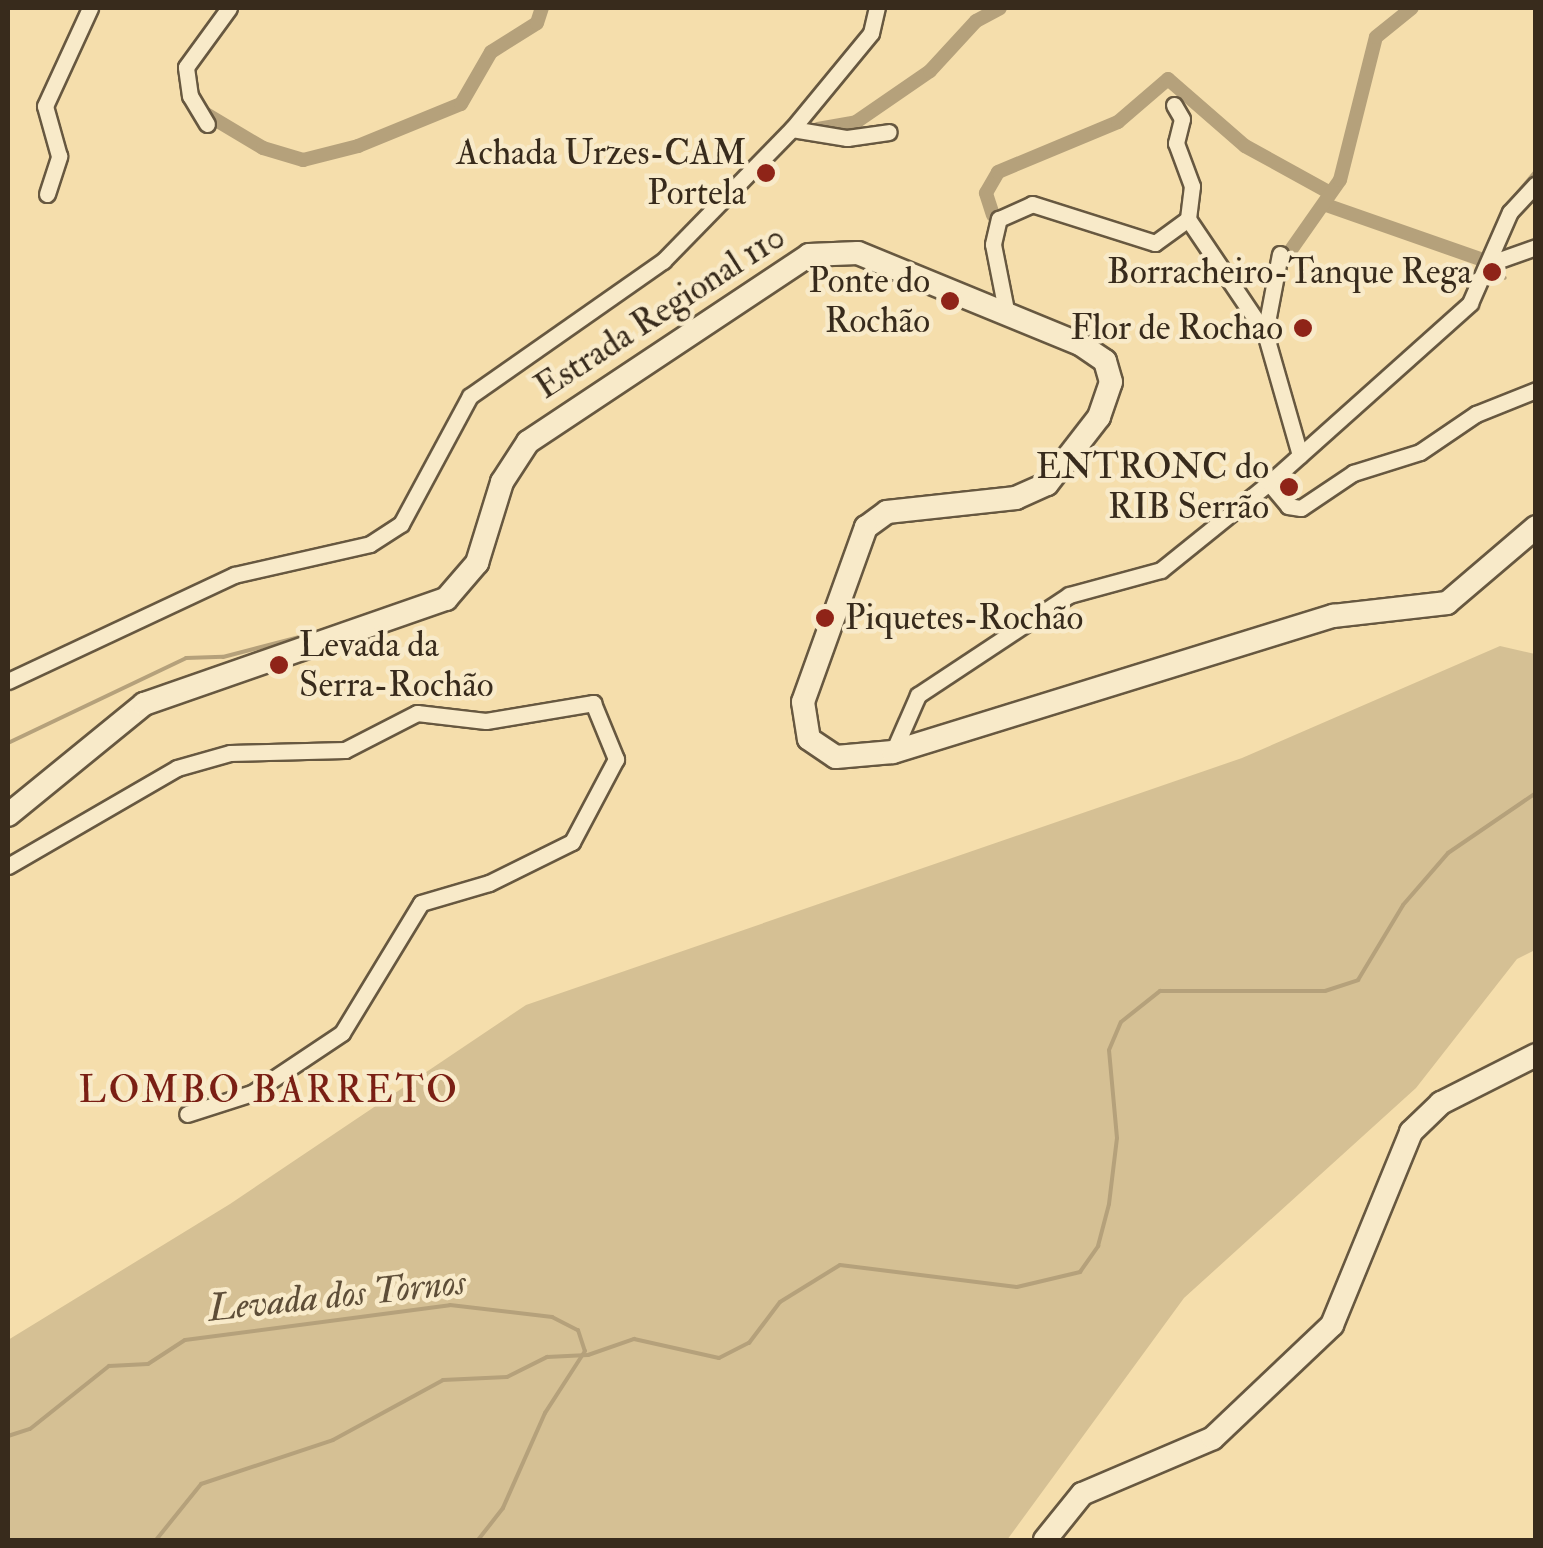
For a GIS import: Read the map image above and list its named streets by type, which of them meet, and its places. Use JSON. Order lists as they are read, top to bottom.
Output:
{
  "streets": {
    "main road": ["Estrada Regional 110"]
  },
  "districts": ["LOMBO BARRETO"],
  "water": ["Levada dos Tornos"],
  "places": [
    "Achada Urzes-CAM Portela",
    "Borracheiro-Tanque Rega",
    "Ponte do Rochão",
    "Flor de Rochao",
    "ENTRONC do RIB Serrão",
    "Piquetes-Rochão",
    "Levada da Serra-Rochão"
  ]
}
